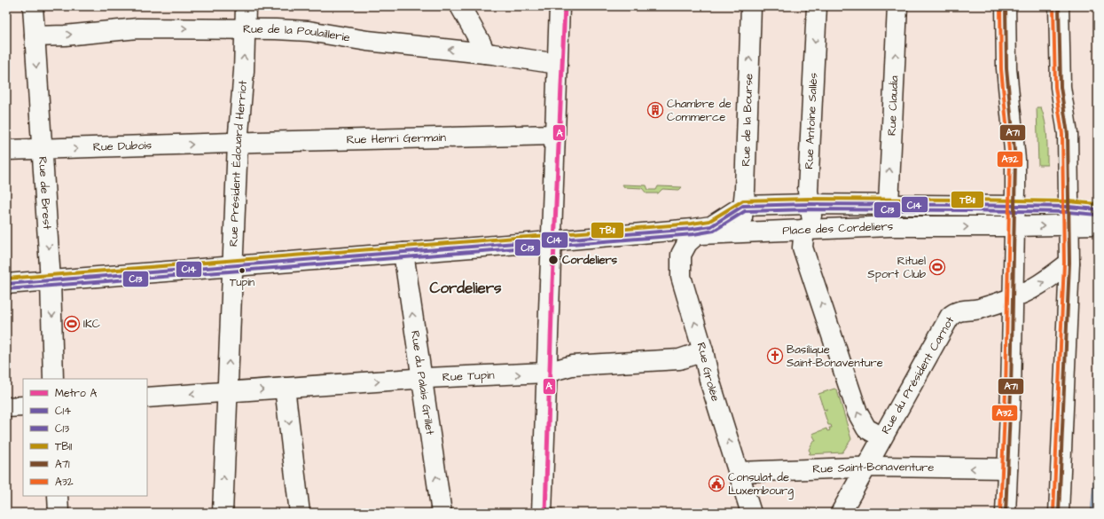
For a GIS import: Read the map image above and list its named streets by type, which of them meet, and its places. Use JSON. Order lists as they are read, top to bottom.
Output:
{
  "streets": {
    "street": [
      "Rue de la Poulaillerie",
      "Rue Claudia",
      "Rue de la Bourse",
      "Rue Antoine Sallès",
      "Rue Henri Germain",
      "Rue Dubois",
      "Rue Président Édouard Herriot",
      "Rue de Brest",
      "Place des Cordeliers",
      "Rue Grolée",
      "Rue du Président Carnot",
      "Rue Tupin",
      "Rue du Palais Grillet",
      "Rue Saint-Bonaventure"
    ]
  },
  "crossings": [
    ["Rue de la Poulaillerie", "Rue Président Édouard Herriot"],
    ["Rue de la Poulaillerie", "Rue de Brest"],
    ["Rue Claudia", "Place des Cordeliers"],
    ["Rue de la Bourse", "Place des Cordeliers"],
    ["Rue Antoine Sallès", "Place des Cordeliers"],
    ["Rue Henri Germain", "Rue Dubois"],
    ["Rue Henri Germain", "Rue Président Édouard Herriot"],
    ["Rue Dubois", "Rue Président Édouard Herriot"],
    ["Rue Dubois", "Rue de Brest"],
    ["Rue Président Édouard Herriot", "Place des Cordeliers"],
    ["Rue Président Édouard Herriot", "Rue Tupin"],
    ["Rue de Brest", "Place des Cordeliers"],
    ["Place des Cordeliers", "Rue du Palais Grillet"],
    ["Rue Grolée", "Rue Tupin"],
    ["Rue Grolée", "Rue Saint-Bonaventure"],
    ["Rue du Président Carnot", "Rue Saint-Bonaventure"],
    ["Rue Tupin", "Rue du Palais Grillet"]
  ],
  "one_way": [
    "Rue de la Bourse",
    "Rue Antoine Sallès",
    "Rue Dubois",
    "Rue de Brest",
    "Rue Saint-Bonaventure"
  ],
  "districts": ["Cordeliers"],
  "places": {
    "building": ["Chambre de Commerce"],
    "other": ["Cordeliers", "Tupin"],
    "sports": ["Rituel Sport Club", "IKC"],
    "church": ["Basilique Saint-Bonaventure"],
    "public building": ["Consulat de Luxembourg"]
  },
  "lines": [
    "metro line A",
    "transit line A71",
    "transit line A32",
    "transit line TB11",
    "transit line C14",
    "transit line C13"
  ],
  "legend": [
    "Metro A",
    "C14",
    "C13",
    "TB11",
    "A71",
    "A32"
  ]
}
